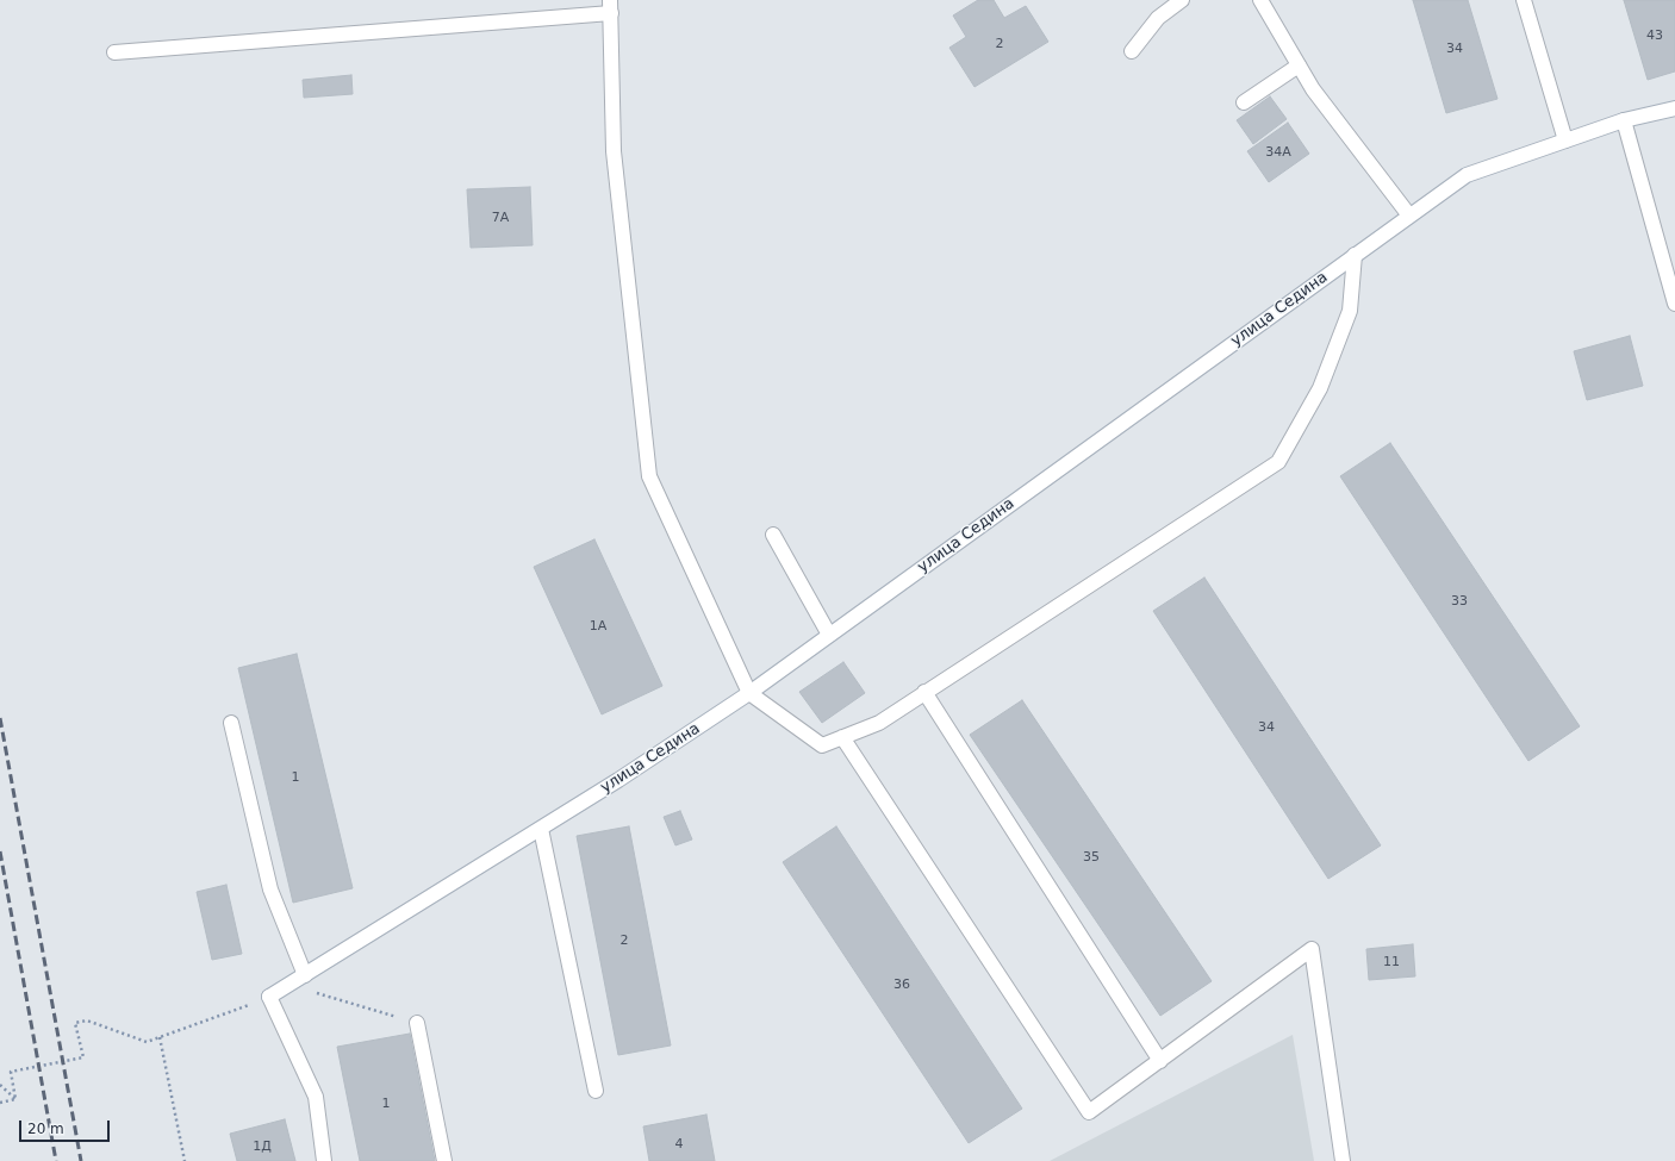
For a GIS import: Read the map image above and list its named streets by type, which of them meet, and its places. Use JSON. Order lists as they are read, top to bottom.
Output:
{
  "streets": {
    "street": ["улица Седина"]
  },
  "house_numbers": [
    "43",
    "2",
    "34",
    "34А",
    "7А",
    "33",
    "1А",
    "34",
    "1",
    "35",
    "2",
    "11",
    "36",
    "1",
    "4",
    "1Д"
  ],
  "scale_bar": "20 m"
}
